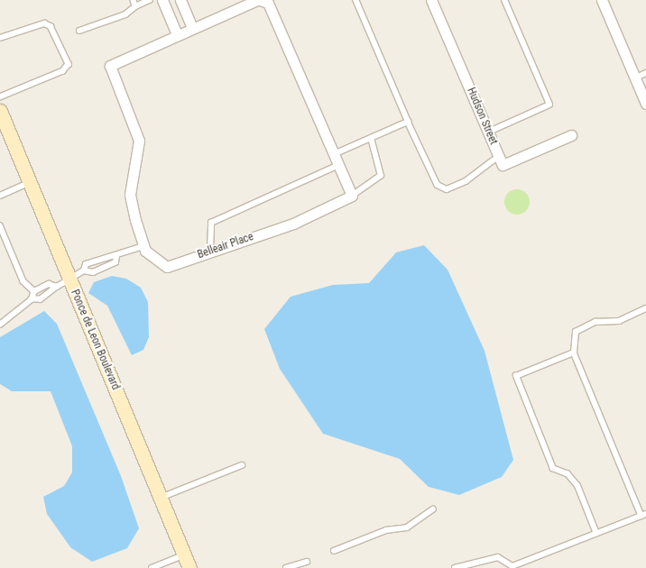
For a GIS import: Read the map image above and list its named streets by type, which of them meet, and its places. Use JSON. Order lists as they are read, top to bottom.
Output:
{
  "streets": {
    "street": ["Hudson Street", "Belleair Place", "Ponce de Leon Boulevard"]
  }
}
